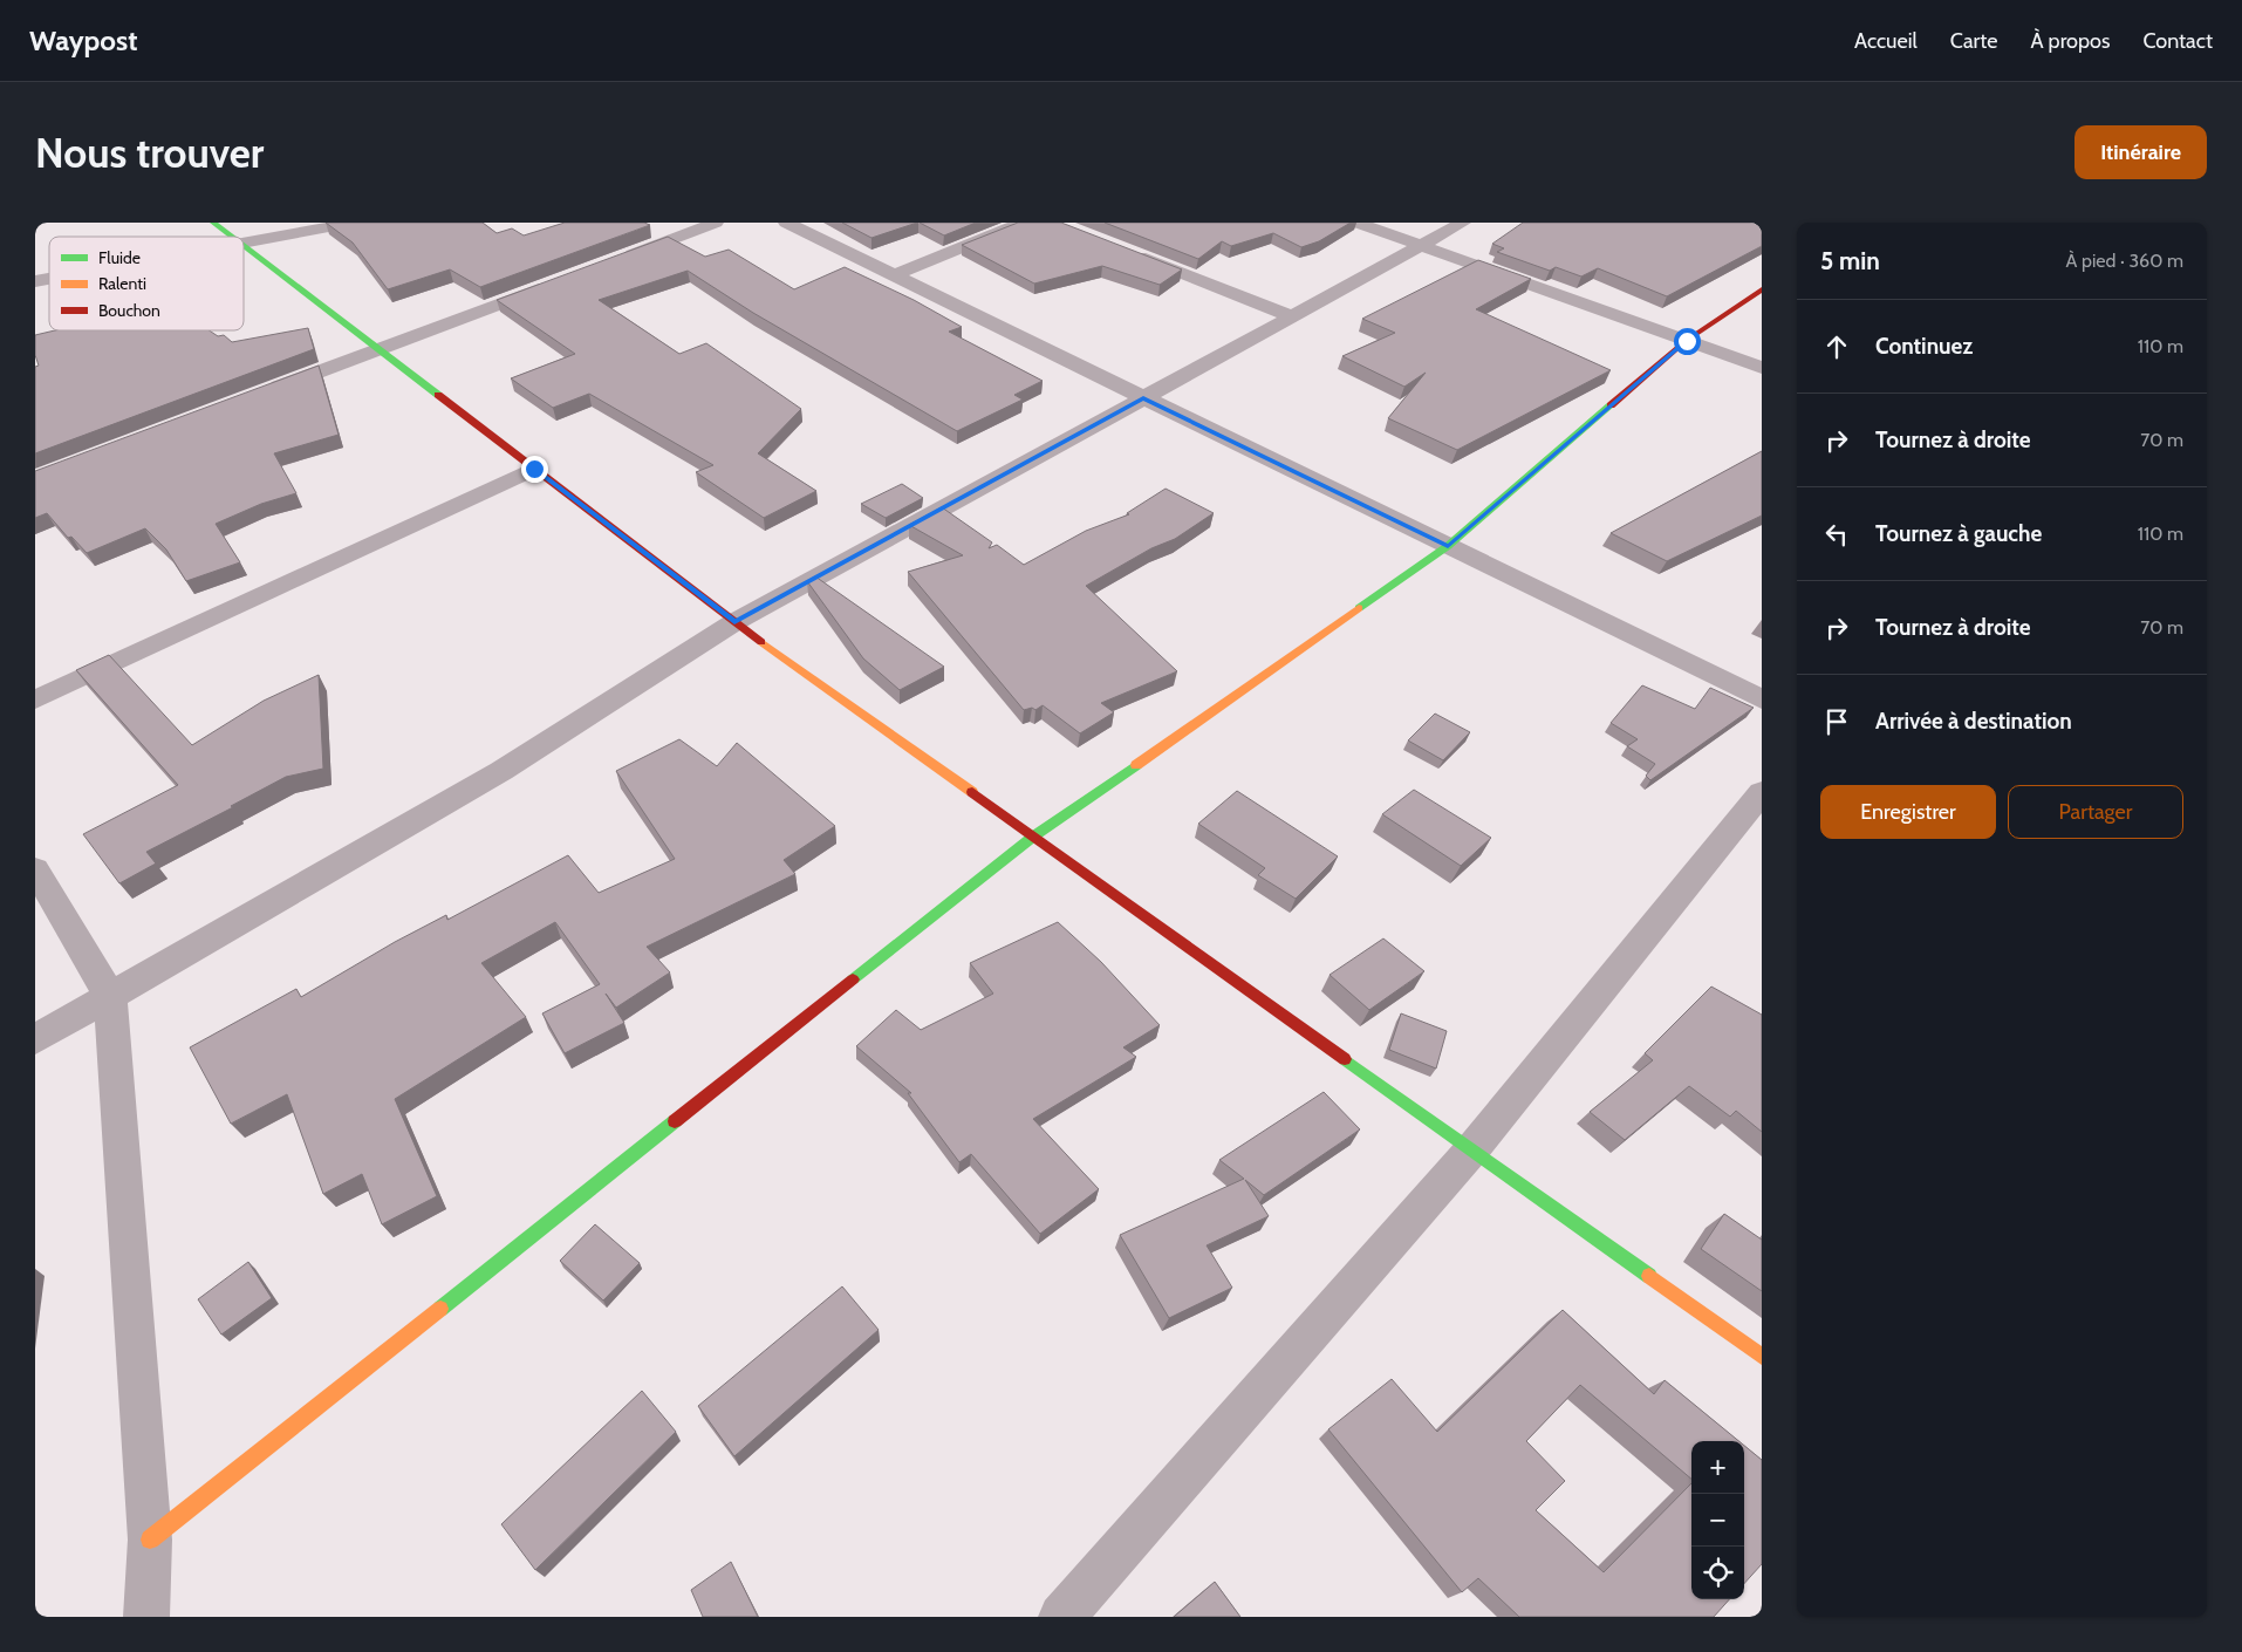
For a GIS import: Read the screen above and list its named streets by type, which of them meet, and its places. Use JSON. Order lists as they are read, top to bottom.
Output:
{
  "legend": ["Fluide", "Ralenti", "Bouchon"],
  "page": {
    "header": "Waypost",
    "nav": [
      "Accueil",
      "Carte",
      "À propos",
      "Contact"
    ],
    "buttons": [
      "Itinéraire",
      ["Enregistrer", "Partager"]
    ],
    "title": "Nous trouver",
    "heading": ["5 min", "À pied · 360 m"],
    "list": [
      ["Continuez", "110 m"],
      ["Tournez à droite", "70 m"],
      ["Tournez à gauche", "110 m"],
      ["Tournez à droite", "70 m"],
      "Arrivée à destination"
    ],
    "map_buttons": ["+", "−"]
  }
}
